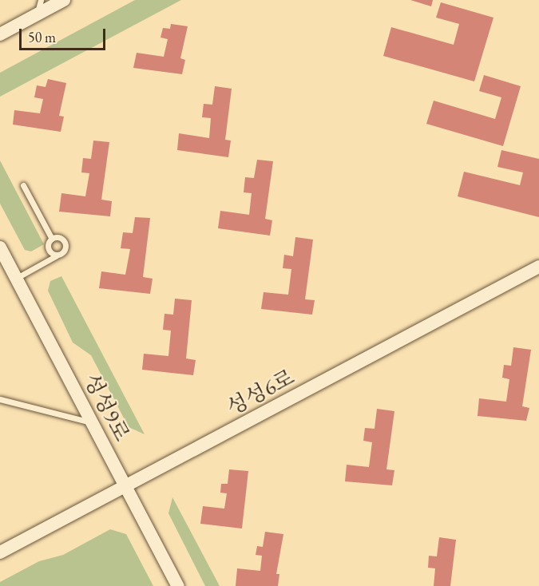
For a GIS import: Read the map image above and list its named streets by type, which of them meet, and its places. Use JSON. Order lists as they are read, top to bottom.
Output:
{
  "streets": {
    "street": ["성성6로", "성성9로"]
  },
  "crossings": [
    ["성성6로", "성성9로"]
  ],
  "scale_bar": "50 m"
}
